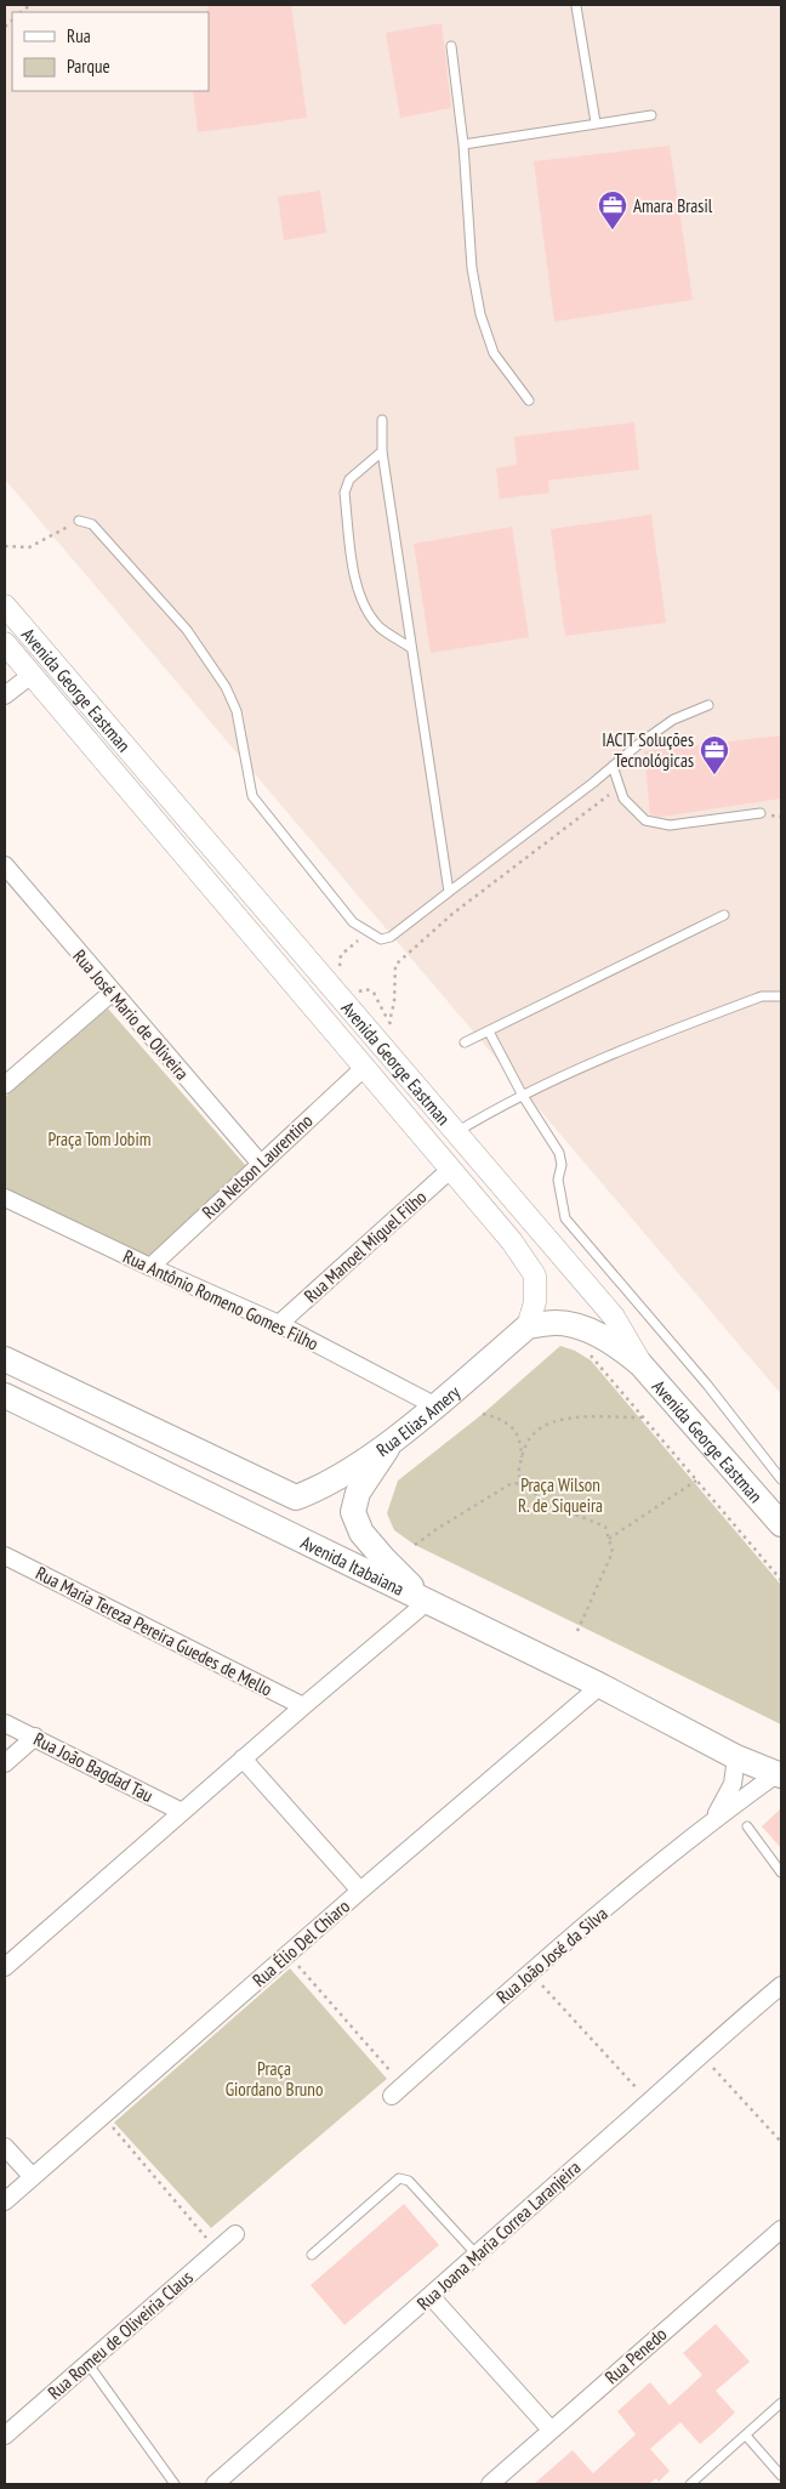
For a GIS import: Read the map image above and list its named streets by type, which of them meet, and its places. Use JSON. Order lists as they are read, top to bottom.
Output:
{
  "streets": {
    "main road": ["Avenida George Eastman", "Rua Elias Amery", "Avenida Itabaiana"],
    "street": [
      "Rua José Mario de Oliveira",
      "Rua Nelson Laurentino",
      "Rua Manoel Miguel Filho",
      "Rua Antônio Romeno Gomes Filho",
      "Rua Maria Tereza Pereira Guedes de Mello",
      "Rua João Bagdad Tau",
      "Rua Élio Del Chiaro",
      "Rua João José da Silva",
      "Rua Joana Maria Correa Laranjeira",
      "Rua Romeu de Oliveiria Claus",
      "Rua Penedo"
    ]
  },
  "crossings": [
    ["Avenida George Eastman", "Rua Nelson Laurentino"],
    ["Avenida George Eastman", "Rua Manoel Miguel Filho"],
    ["Avenida George Eastman", "Rua Elias Amery"],
    ["Rua José Mario de Oliveira", "Rua Nelson Laurentino"],
    ["Rua Nelson Laurentino", "Rua Antônio Romeno Gomes Filho"],
    ["Rua Manoel Miguel Filho", "Rua Antônio Romeno Gomes Filho"],
    ["Rua Antônio Romeno Gomes Filho", "Rua Elias Amery"],
    ["Avenida Itabaiana", "Rua Élio Del Chiaro"],
    ["Avenida Itabaiana", "Rua João José da Silva"]
  ],
  "parks": ["Praça Tom Jobim", "Praça Wilson R. de Siqueira", "Praça Giordano Bruno"],
  "places": {
    "office": ["Amara Brasil", "IACIT Soluções Tecnológicas"]
  },
  "legend": ["Rua", "Parque"]
}
